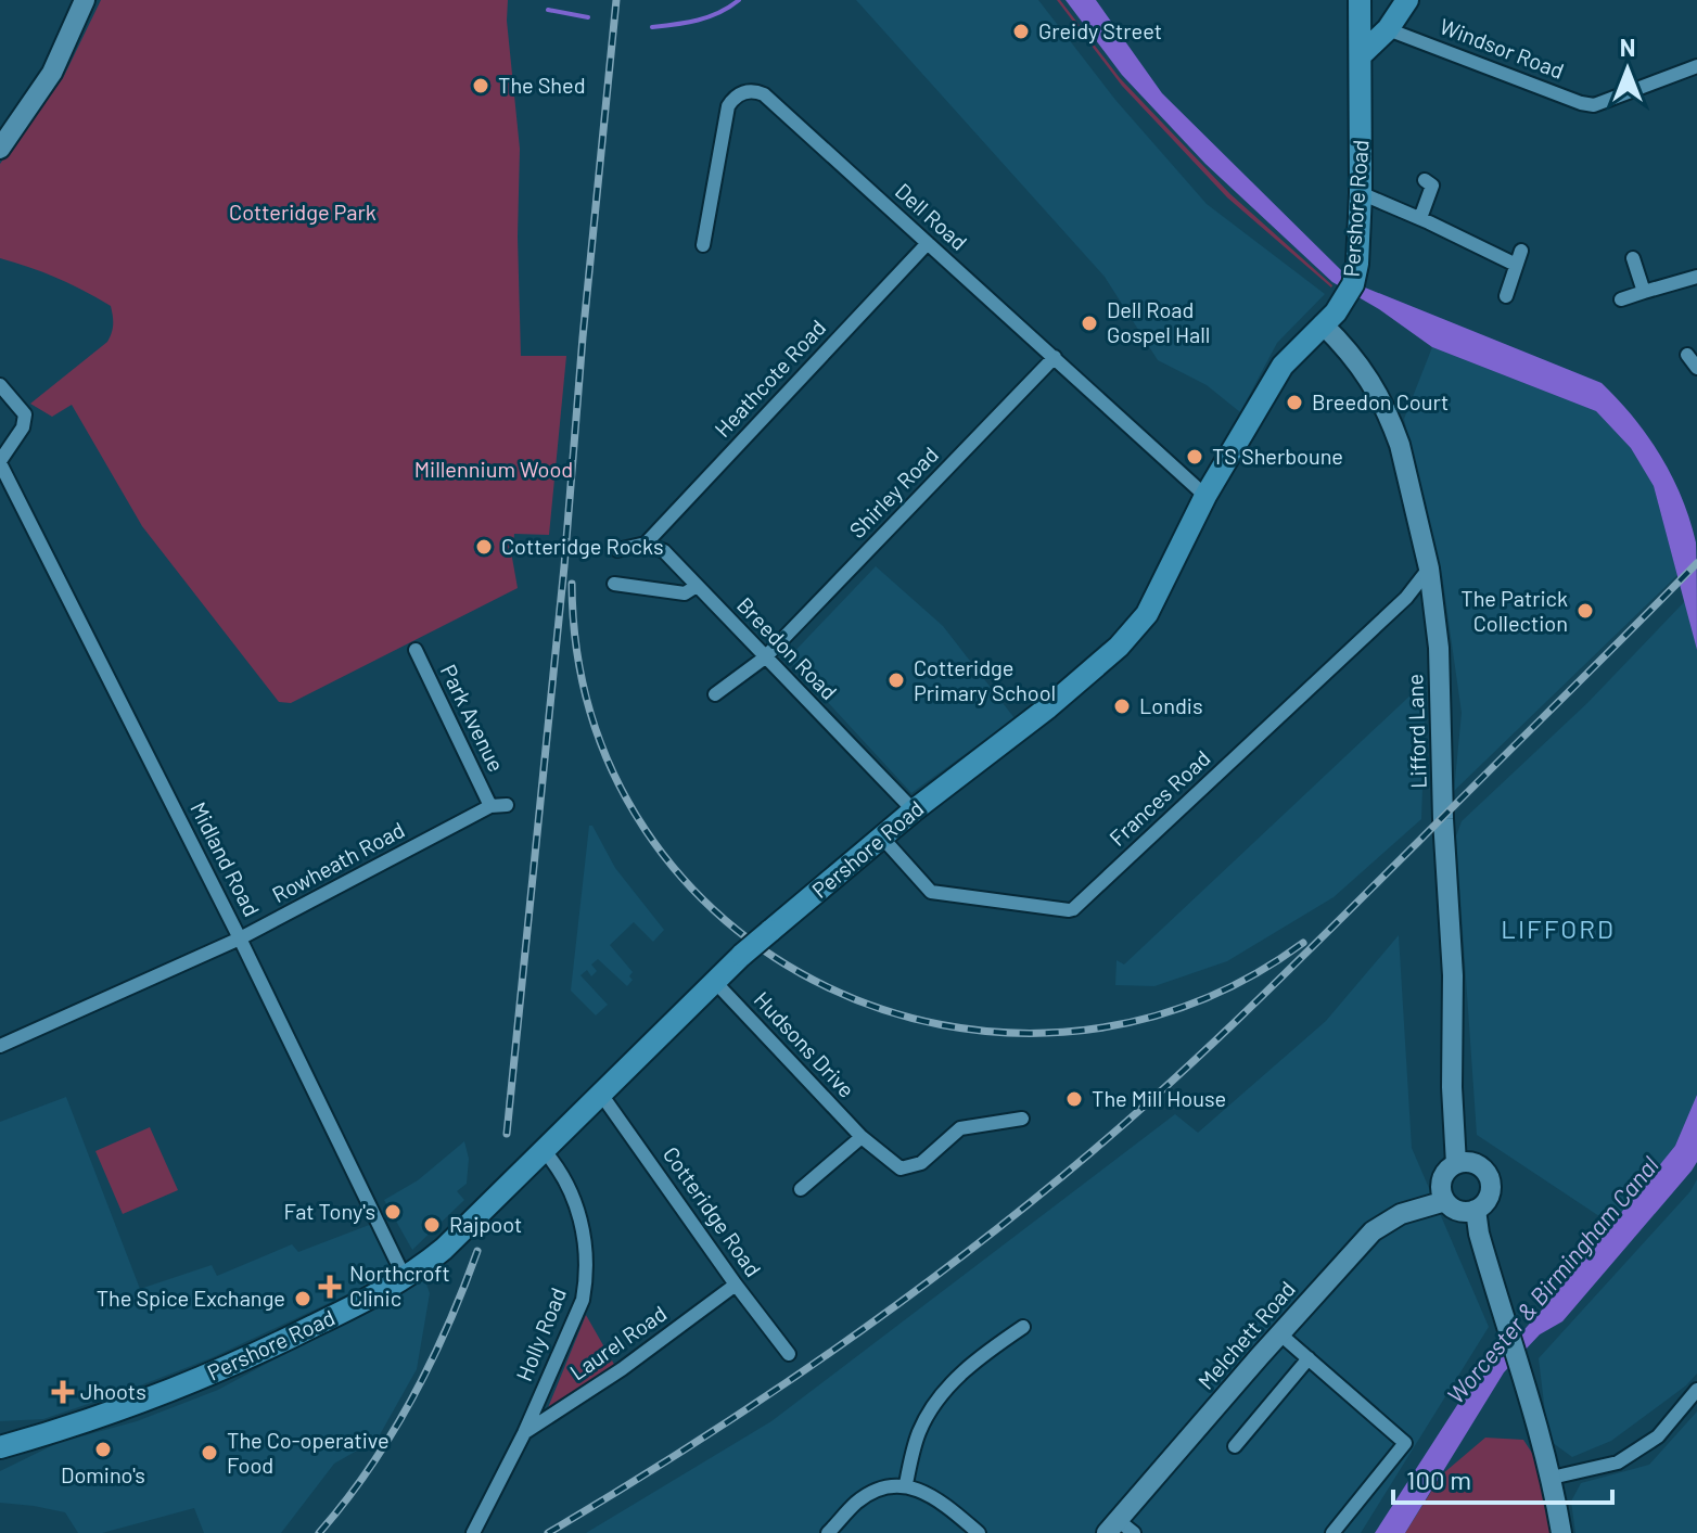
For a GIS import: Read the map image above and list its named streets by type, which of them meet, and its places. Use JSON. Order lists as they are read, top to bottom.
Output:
{
  "streets": {
    "main road": ["Pershore Road"],
    "street": [
      "Windsor Road",
      "Dell Road",
      "Heathcote Road",
      "Shirley Road",
      "Breedon Road",
      "Park Avenue",
      "Lifford Lane",
      "Frances Road",
      "Midland Road",
      "Rowheath Road",
      "Hudsons Drive",
      "Cotteridge Road",
      "Holly Road",
      "Melchett Road",
      "Laurel Road"
    ]
  },
  "crossings": [
    ["Pershore Road", "Dell Road"],
    ["Pershore Road", "Breedon Road"],
    ["Pershore Road", "Lifford Lane"],
    ["Pershore Road", "Frances Road"],
    ["Pershore Road", "Midland Road"],
    ["Pershore Road", "Hudsons Drive"],
    ["Pershore Road", "Cotteridge Road"],
    ["Pershore Road", "Holly Road"],
    ["Dell Road", "Heathcote Road"],
    ["Dell Road", "Shirley Road"],
    ["Heathcote Road", "Breedon Road"],
    ["Shirley Road", "Breedon Road"],
    ["Park Avenue", "Rowheath Road"],
    ["Lifford Lane", "Frances Road"],
    ["Lifford Lane", "Melchett Road"],
    ["Midland Road", "Rowheath Road"],
    ["Cotteridge Road", "Laurel Road"],
    ["Holly Road", "Laurel Road"]
  ],
  "districts": ["LIFFORD"],
  "water": ["Worcester & Birmingham Canal"],
  "parks": ["Cotteridge Park", "Millennium Wood"],
  "places": {
    "other": [
      "Greidy Street",
      "The Shed",
      "Dell Road Gospel Hall",
      "Breedon Court",
      "TS Sherboune",
      "Cotteridge Rocks",
      "The Patrick Collection",
      "Cotteridge Primary School",
      "Londis",
      "The Mill House",
      "Fat Tony's",
      "Rajpoot",
      "The Spice Exchange",
      "Domino's",
      "The Co-operative Food"
    ],
    "health": ["Northcroft Clinic", "Jhoots"]
  },
  "scale_bar": "100 m",
  "north": "top"
}
